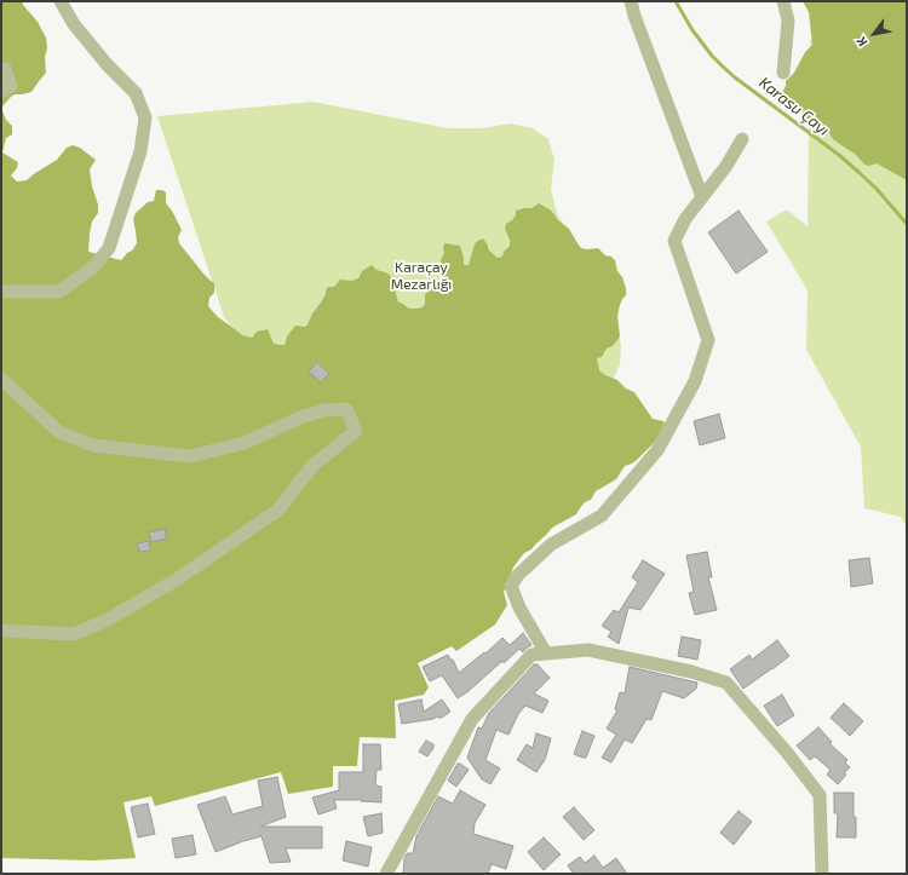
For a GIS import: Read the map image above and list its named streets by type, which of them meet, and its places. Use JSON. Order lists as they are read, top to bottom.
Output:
{
  "water": ["Karasu Çayı"],
  "parks": ["Karaçay Mezarlığı"],
  "north": "bottom left"
}
